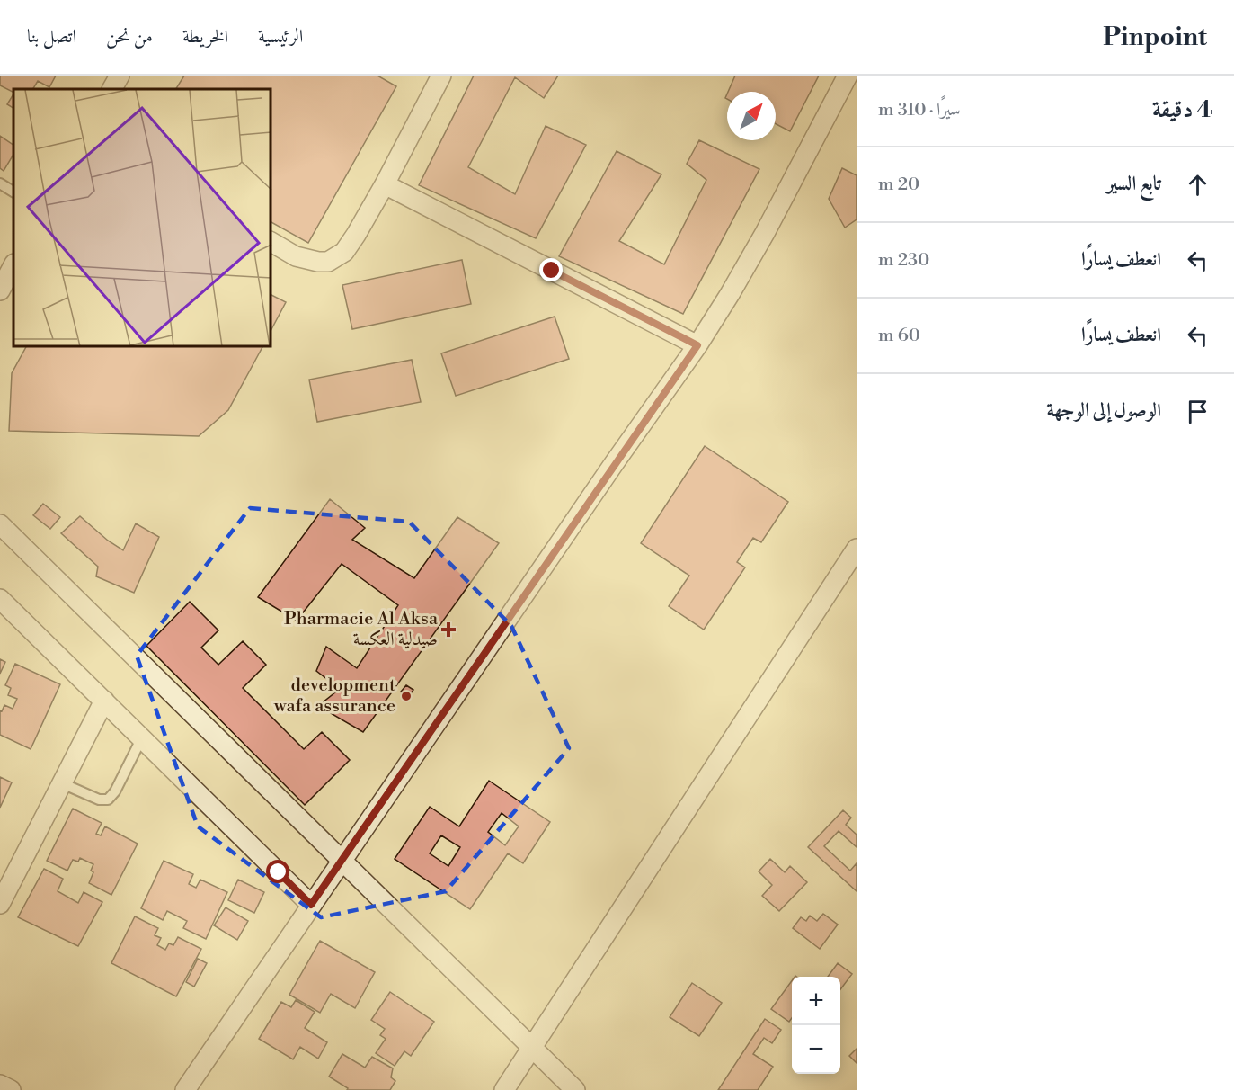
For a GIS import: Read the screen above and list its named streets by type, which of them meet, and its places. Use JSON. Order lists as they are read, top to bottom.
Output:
{
  "places": {
    "health": ["Pharmacie Al Aksa صيدلية العكسة"],
    "other": ["development wafa assurance"]
  },
  "north": "top right",
  "page": {
    "header": "Pinpoint",
    "nav": [
      "الرئيسية",
      "الخريطة",
      "من نحن",
      "اتصل بنا"
    ],
    "heading": ["4 دقيقة", "سيرًا · 310 m"],
    "list": [
      ["تابع السير", "20 m"],
      ["انعطف يسارًا", "230 m"],
      ["انعطف يسارًا", "60 m"],
      "الوصول إلى الوجهة"
    ],
    "map_buttons": ["+", "−"]
  }
}
